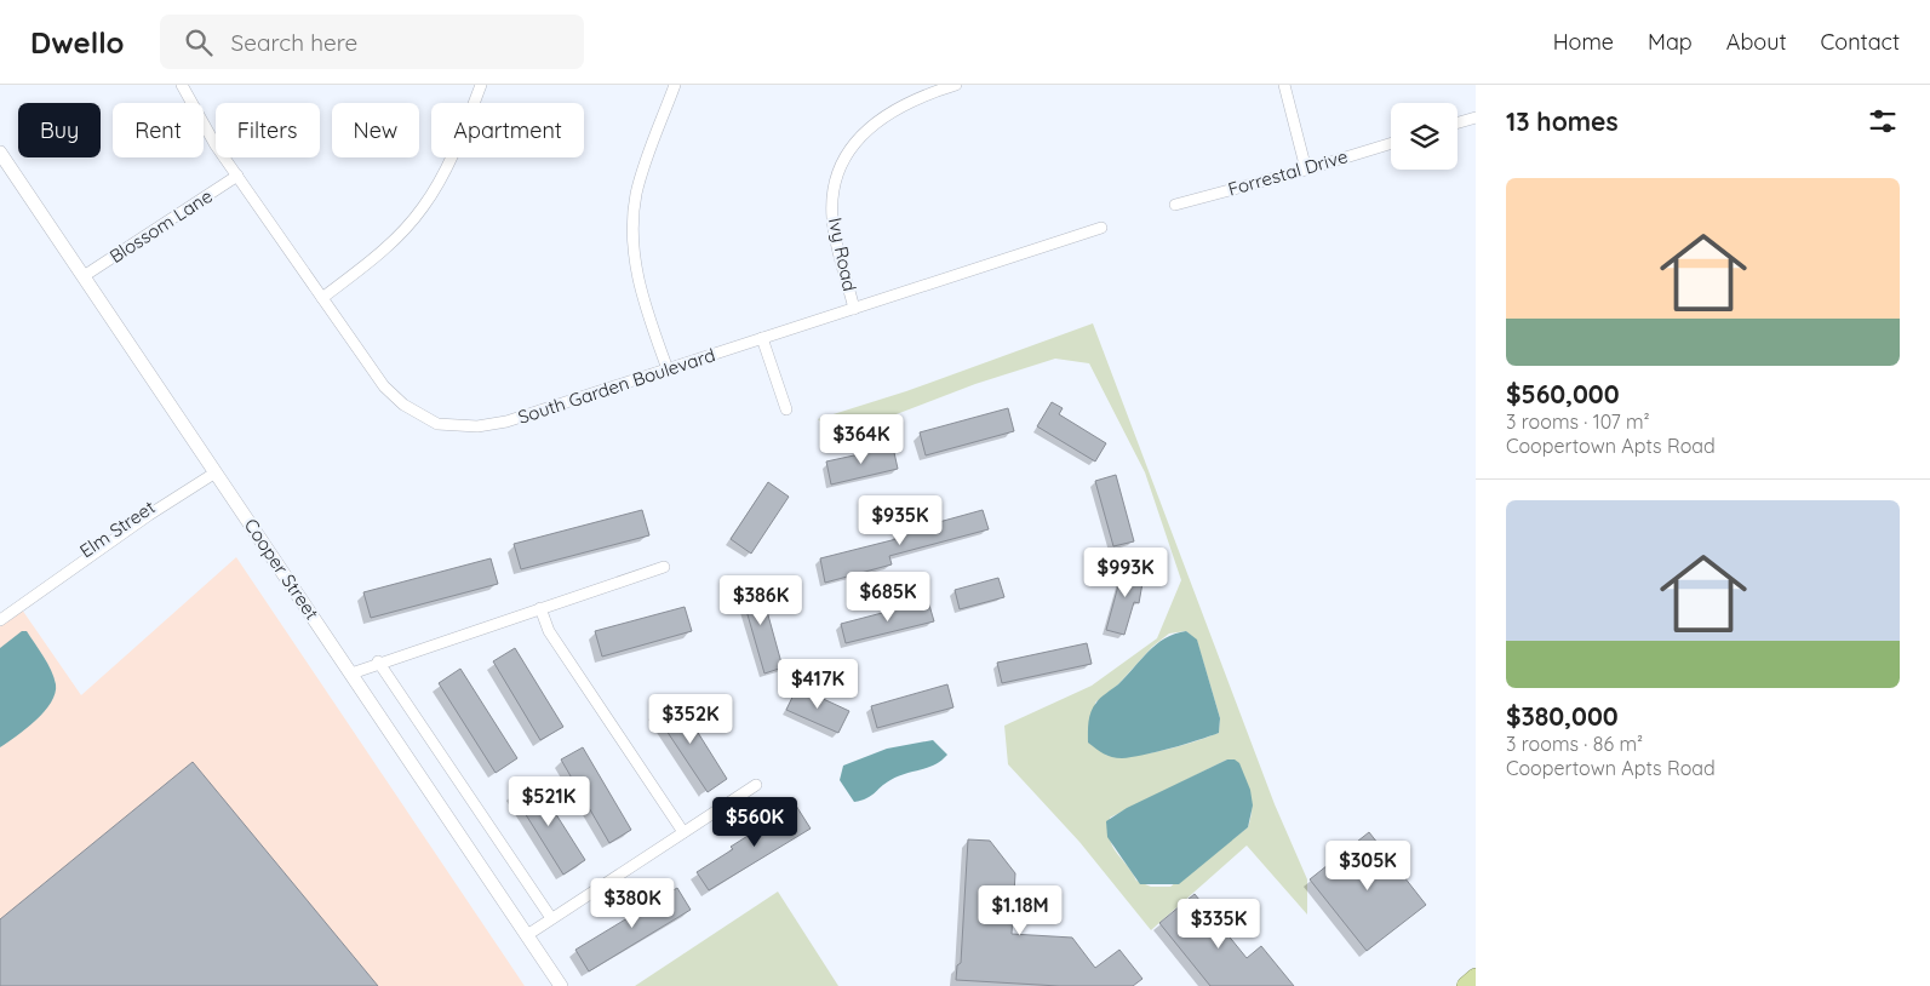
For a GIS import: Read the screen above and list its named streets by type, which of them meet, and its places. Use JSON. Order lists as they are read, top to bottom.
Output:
{
  "streets": {
    "street": [
      "Forrestal Drive",
      "Blossom Lane",
      "Ivy Road",
      "South Garden Boulevard",
      "Elm Street",
      "Cooper Street"
    ]
  },
  "crossings": [
    ["Blossom Lane", "South Garden Boulevard"],
    ["Blossom Lane", "Cooper Street"],
    ["Ivy Road", "South Garden Boulevard"],
    ["Elm Street", "Cooper Street"]
  ],
  "page": {
    "header": "Dwello",
    "search": "Search here",
    "nav": [
      "Home",
      "Map",
      "About",
      "Contact"
    ],
    "heading": "13 homes",
    "chip": [
      "Buy",
      "Rent",
      "Filters",
      "New",
      "Apartment"
    ],
    "list": [
      {
        "name": "$560,000",
        "note": "3 rooms · 107 m² · Coopertown Apts Road"
      },
      {
        "name": "$380,000",
        "note": "3 rooms · 86 m² · Coopertown Apts Road"
      }
    ],
    "price": [
      "$364K",
      "$935K",
      "$993K",
      "$685K",
      "$386K",
      "$417K",
      "$352K",
      "$521K",
      "$560K",
      "$305K",
      "$380K",
      "$1.18M",
      "$335K"
    ]
  }
}
